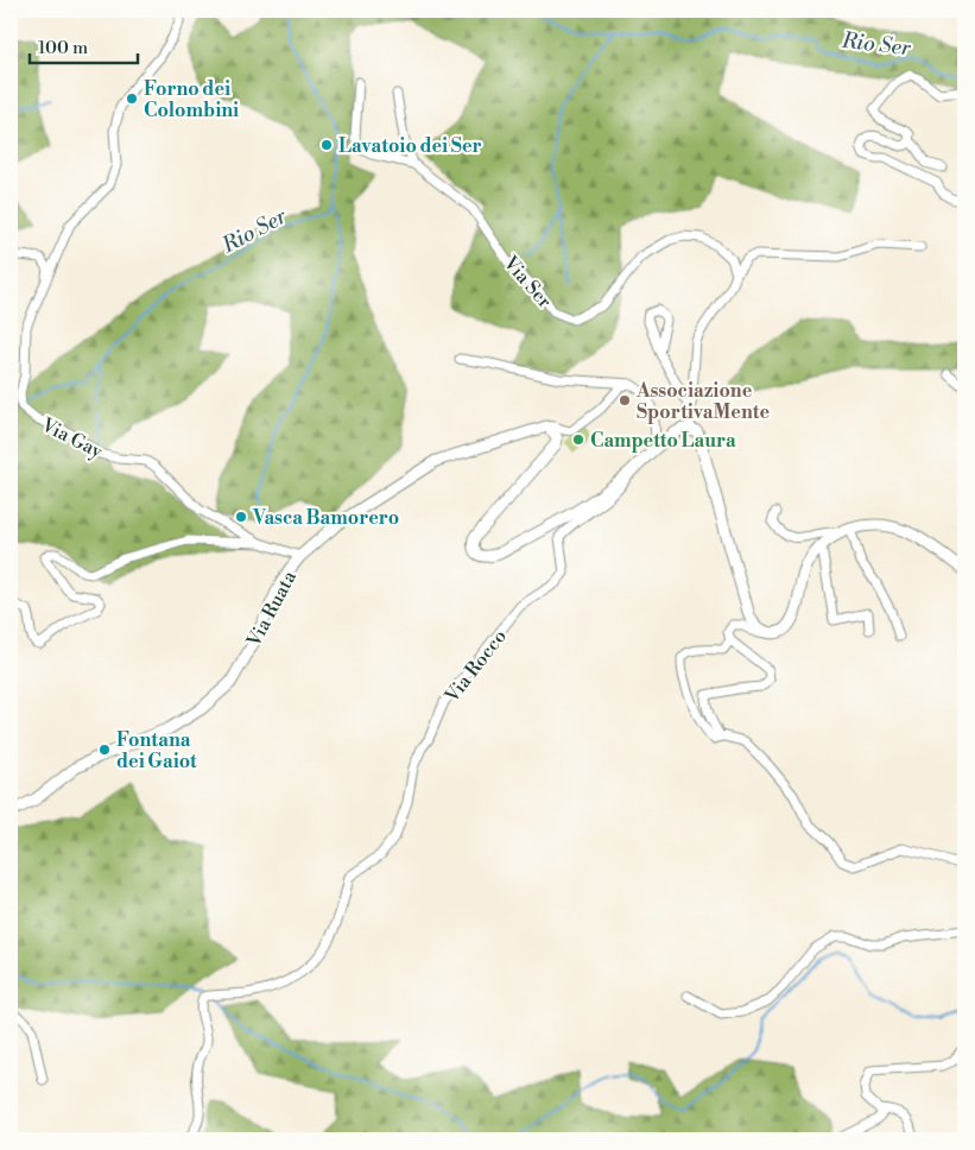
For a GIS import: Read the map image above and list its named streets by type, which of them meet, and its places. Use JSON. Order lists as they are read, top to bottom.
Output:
{
  "streets": {
    "street": [
      "Via Ser",
      "Via Gay",
      "Via Ruata",
      "Via Rocco"
    ]
  },
  "crossings": [
    ["Via Gay", "Via Ruata"],
    ["Via Ruata", "Via Rocco"]
  ],
  "water": ["Rio Ser"],
  "places": [
    "Forno dei Colombini",
    "Lavatoio dei Ser",
    "Associazione SportivaMente",
    "Campetto Laura",
    "Vasca Bamorero",
    "Fontana dei Gaiot"
  ],
  "scale_bar": "100 m"
}
